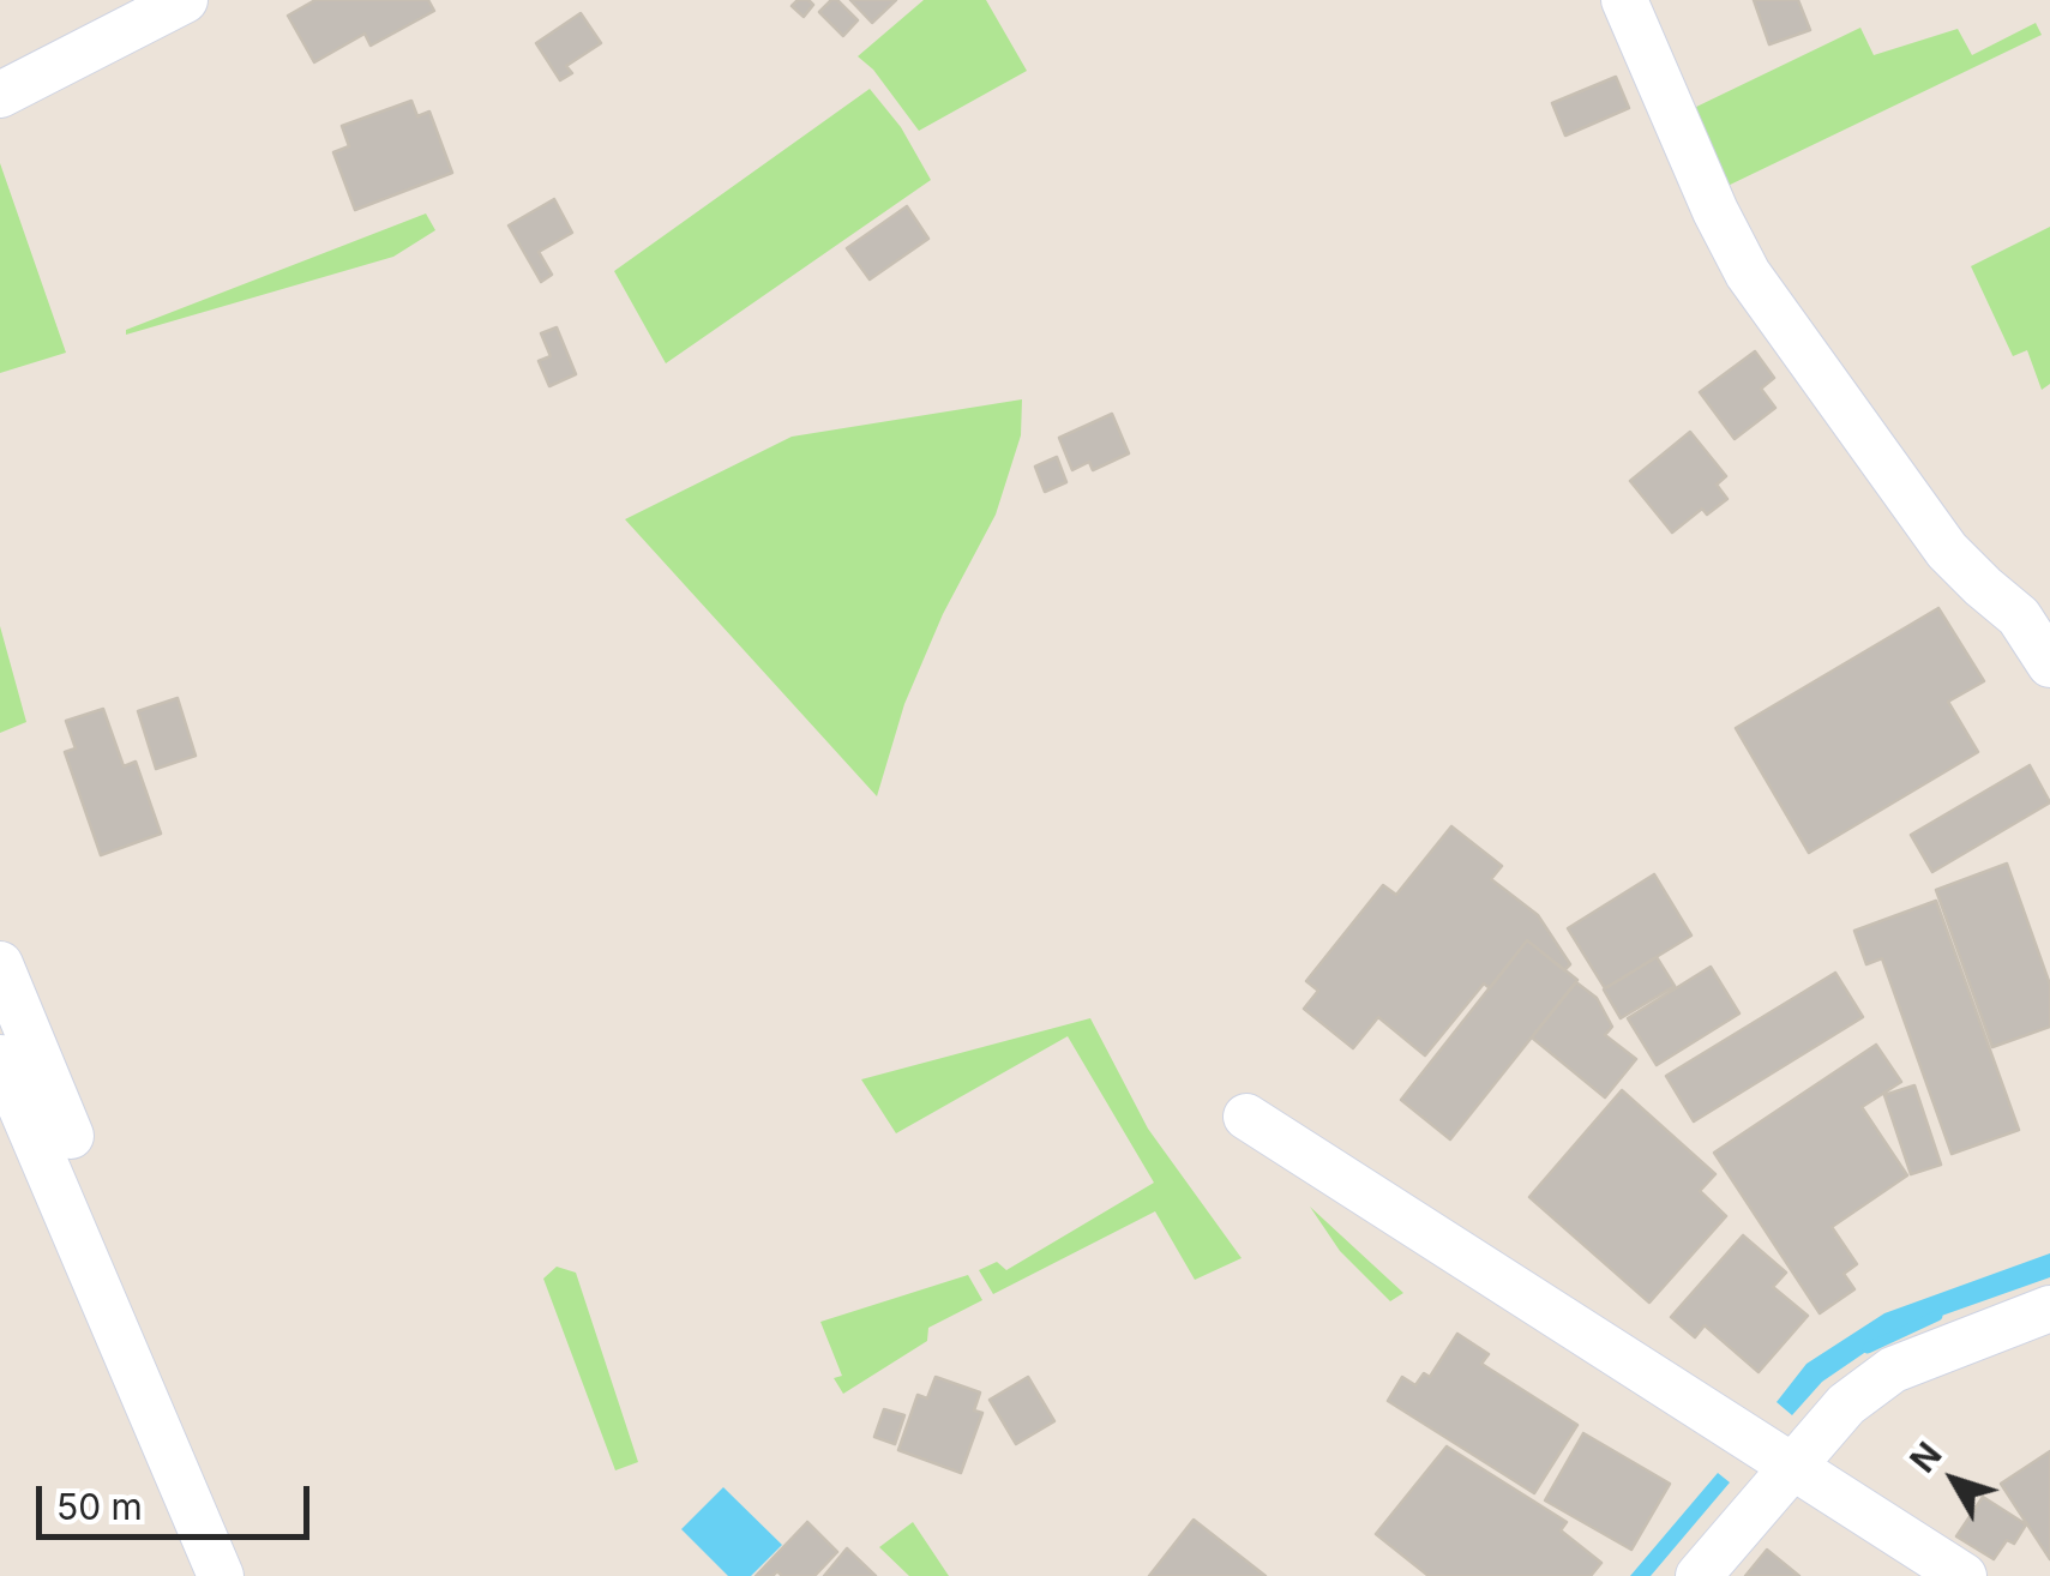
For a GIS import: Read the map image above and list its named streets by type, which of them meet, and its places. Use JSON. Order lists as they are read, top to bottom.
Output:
{
  "scale_bar": "50 m",
  "north": "top left"
}
